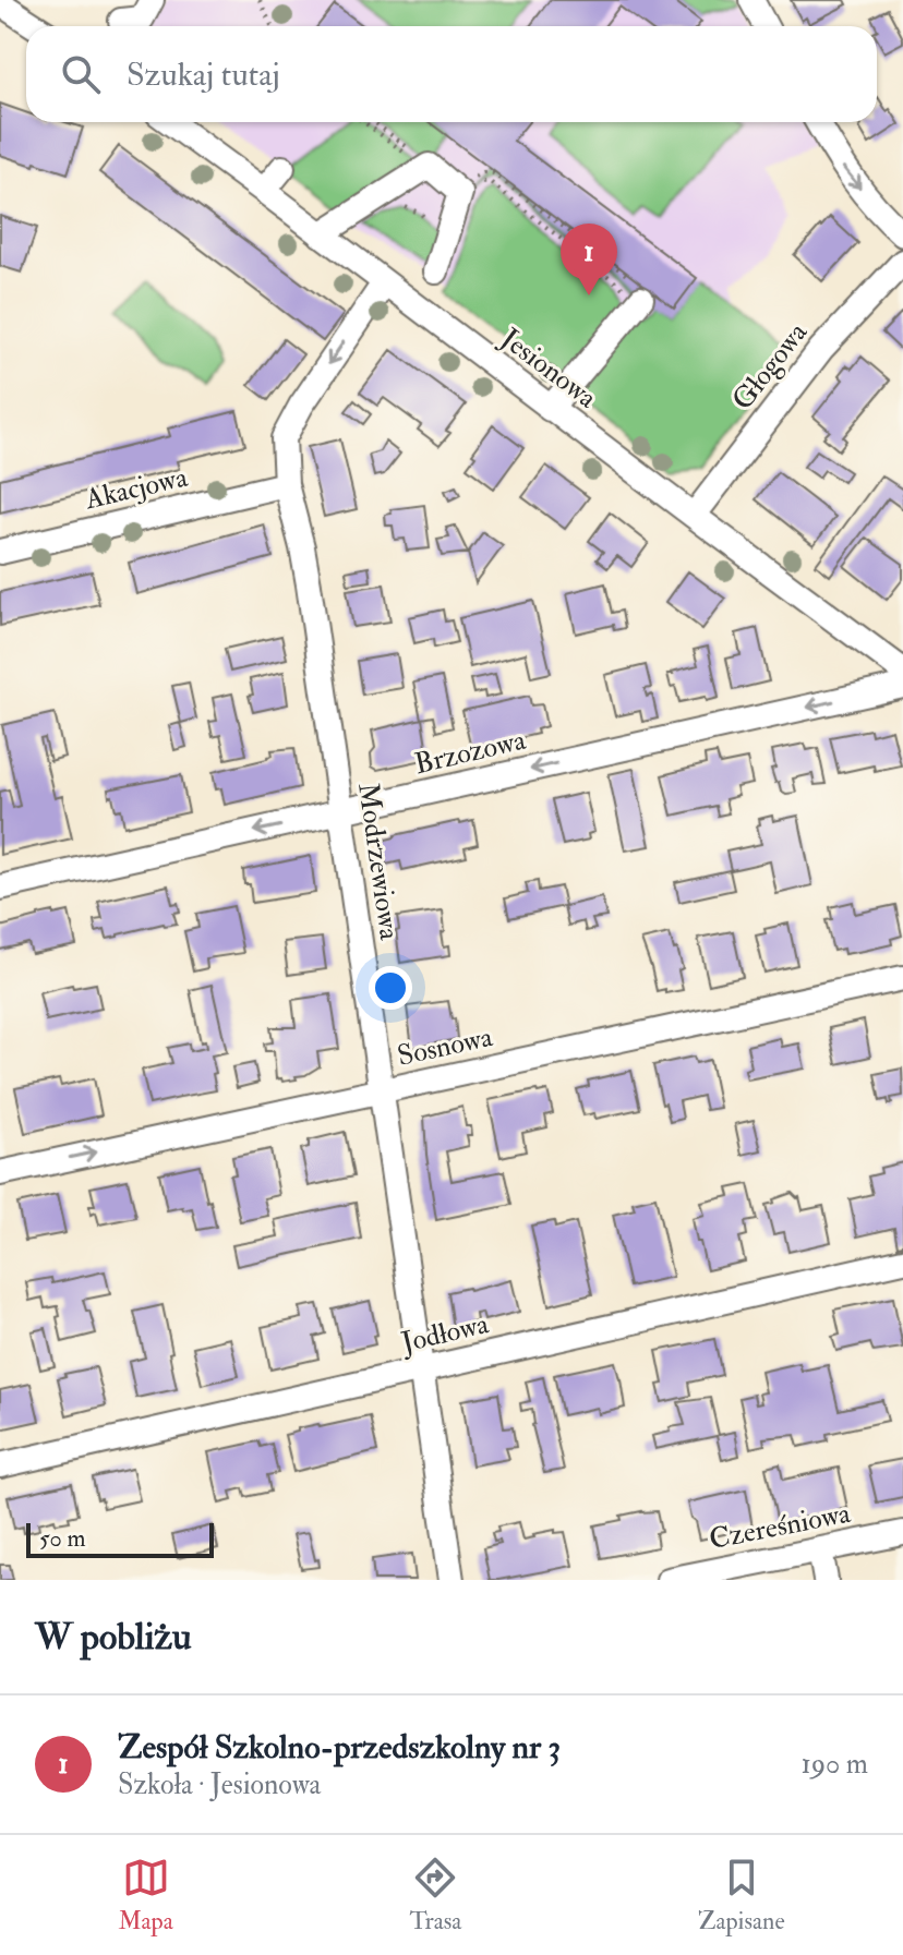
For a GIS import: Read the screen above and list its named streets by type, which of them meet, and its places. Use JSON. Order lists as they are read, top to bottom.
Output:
{
  "streets": {
    "street": [
      "Głogowa",
      "Jesionowa",
      "Akacjowa",
      "Brzozowa",
      "Modrzewiowa",
      "Sosnowa",
      "Jodłowa",
      "Czereśniowa"
    ]
  },
  "crossings": [
    ["Głogowa", "Jesionowa"],
    ["Jesionowa", "Modrzewiowa"],
    ["Akacjowa", "Modrzewiowa"],
    ["Brzozowa", "Modrzewiowa"],
    ["Modrzewiowa", "Sosnowa"],
    ["Modrzewiowa", "Jodłowa"]
  ],
  "one_way": ["Brzozowa", "Sosnowa"],
  "scale_bar": "50 m",
  "page": {
    "search": "Szukaj tutaj",
    "pins": "1",
    "scale": "50 m",
    "heading": "W pobliżu",
    "list": [
      {
        "mark": "1",
        "name": "Zespół Szkolno-przedszkolny nr 3",
        "note": "Szkoła · Jesionowa",
        "value": "190 m"
      }
    ],
    "nav": ["Mapa", "Trasa", "Zapisane"]
  }
}
